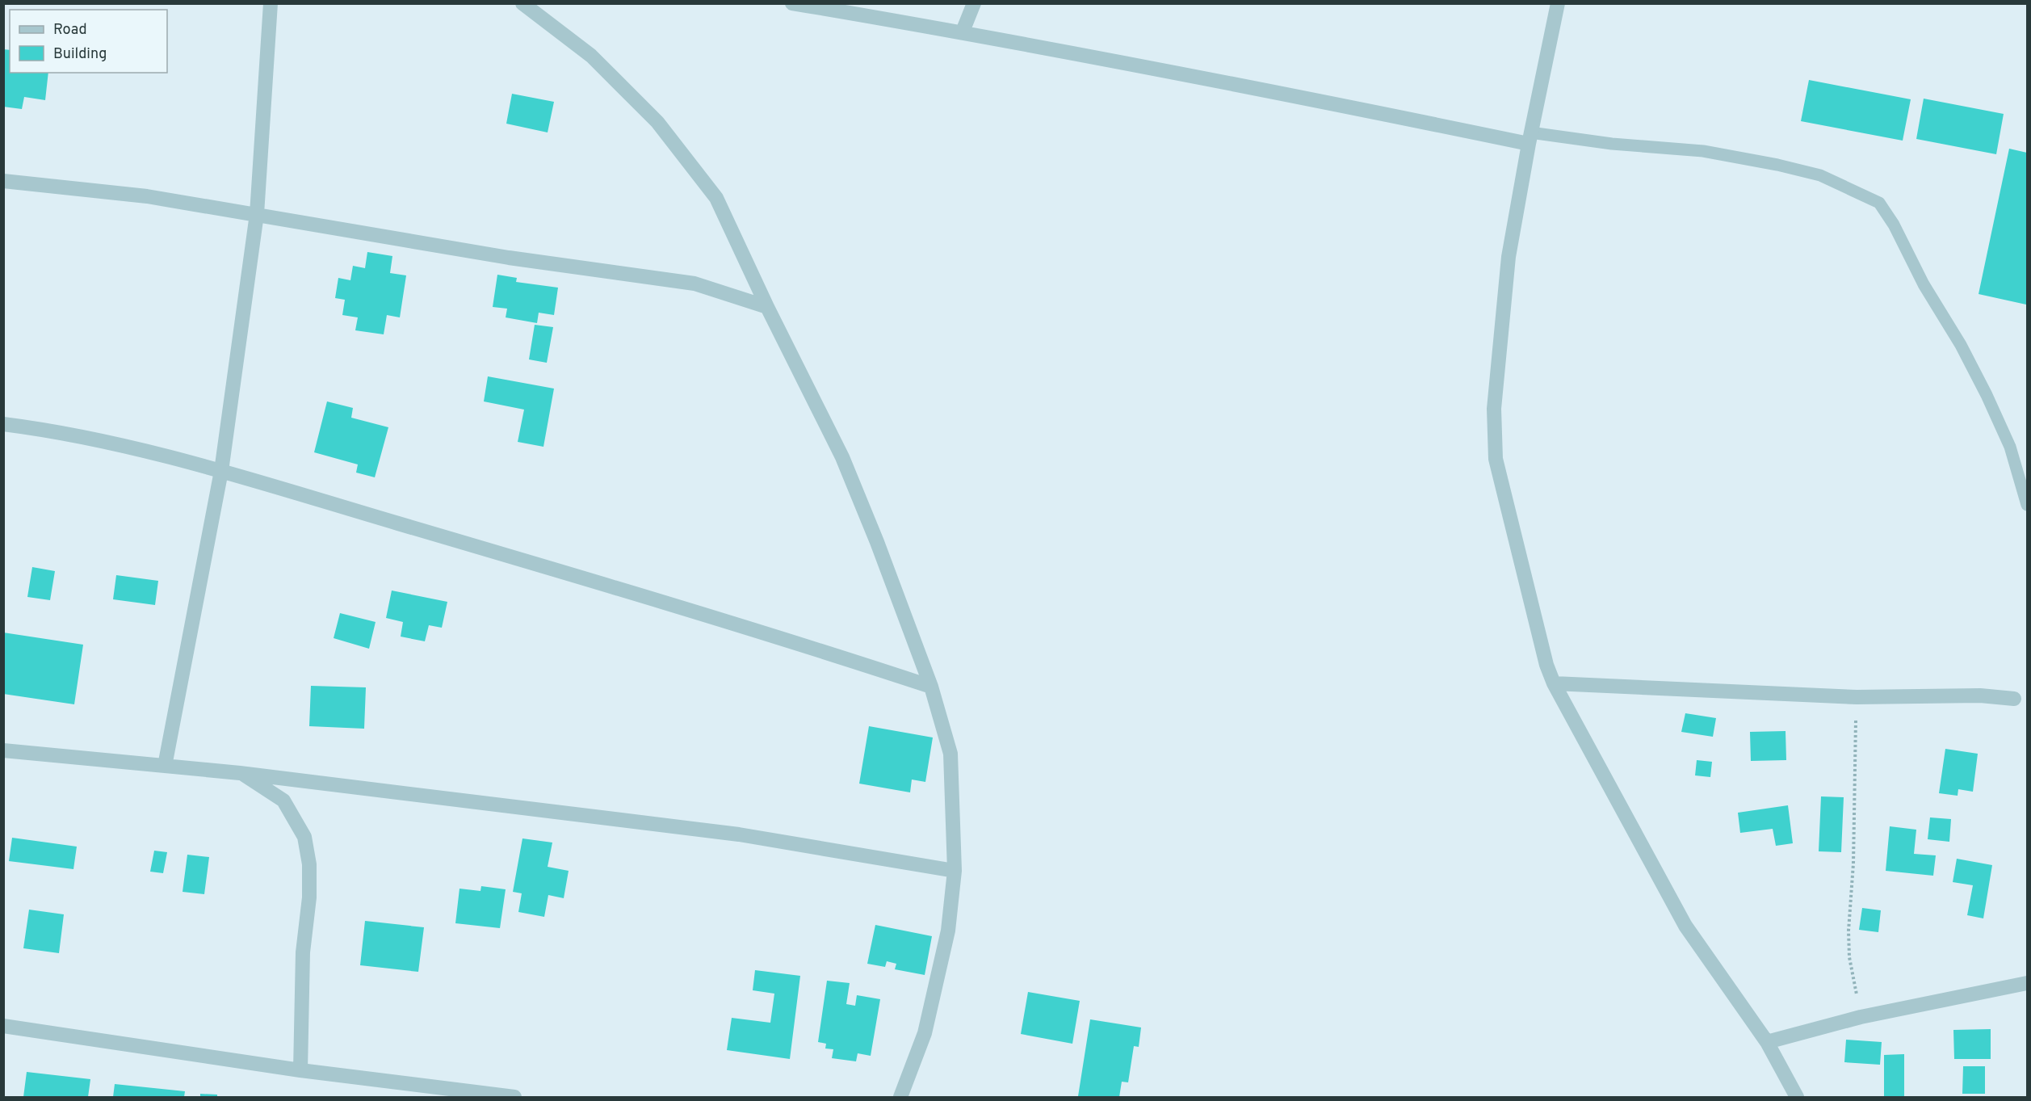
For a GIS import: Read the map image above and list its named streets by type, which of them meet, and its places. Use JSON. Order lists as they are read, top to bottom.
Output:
{
  "legend": ["Road", "Building"]
}
